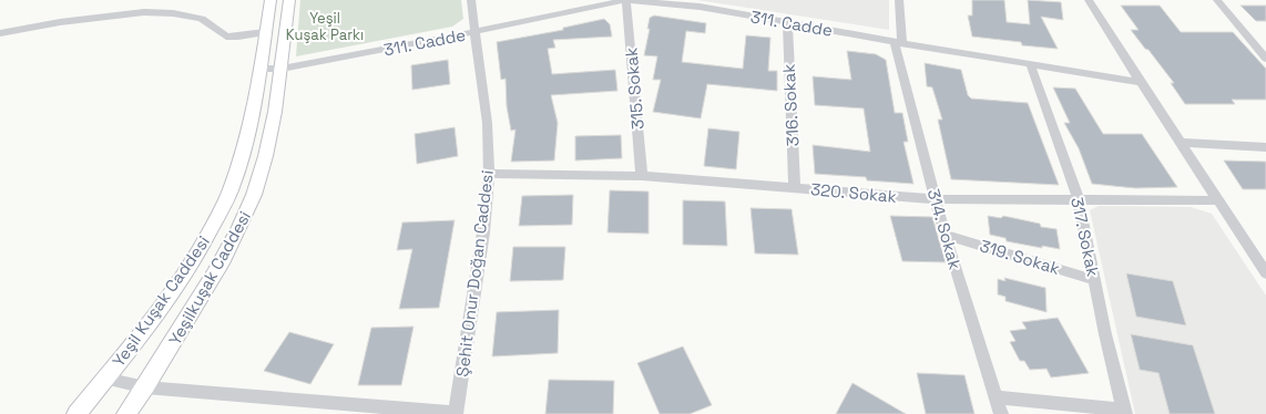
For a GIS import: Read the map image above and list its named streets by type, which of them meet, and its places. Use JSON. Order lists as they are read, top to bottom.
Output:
{
  "streets": {
    "main road": ["Yeşilkuşak Caddesi", "Yeşil Kuşak Caddesi"],
    "street": [
      "311. Cadde",
      "315. Sokak",
      "316. Sokak",
      "320. Sokak",
      "314. Sokak",
      "317. Sokak",
      "319. Sokak",
      "Şehit Onur Doğan Caddesi"
    ]
  },
  "crossings": [
    ["311. Cadde", "315. Sokak"],
    ["311. Cadde", "316. Sokak"],
    ["311. Cadde", "314. Sokak"],
    ["311. Cadde", "317. Sokak"],
    ["311. Cadde", "Şehit Onur Doğan Caddesi"],
    ["311. Cadde", "Yeşilkuşak Caddesi"],
    ["311. Cadde", "Yeşil Kuşak Caddesi"],
    ["315. Sokak", "320. Sokak"],
    ["316. Sokak", "320. Sokak"],
    ["320. Sokak", "314. Sokak"],
    ["320. Sokak", "317. Sokak"],
    ["320. Sokak", "Şehit Onur Doğan Caddesi"],
    ["314. Sokak", "319. Sokak"],
    ["317. Sokak", "319. Sokak"]
  ],
  "parks": ["Yeşil Kuşak Parkı"]
}
